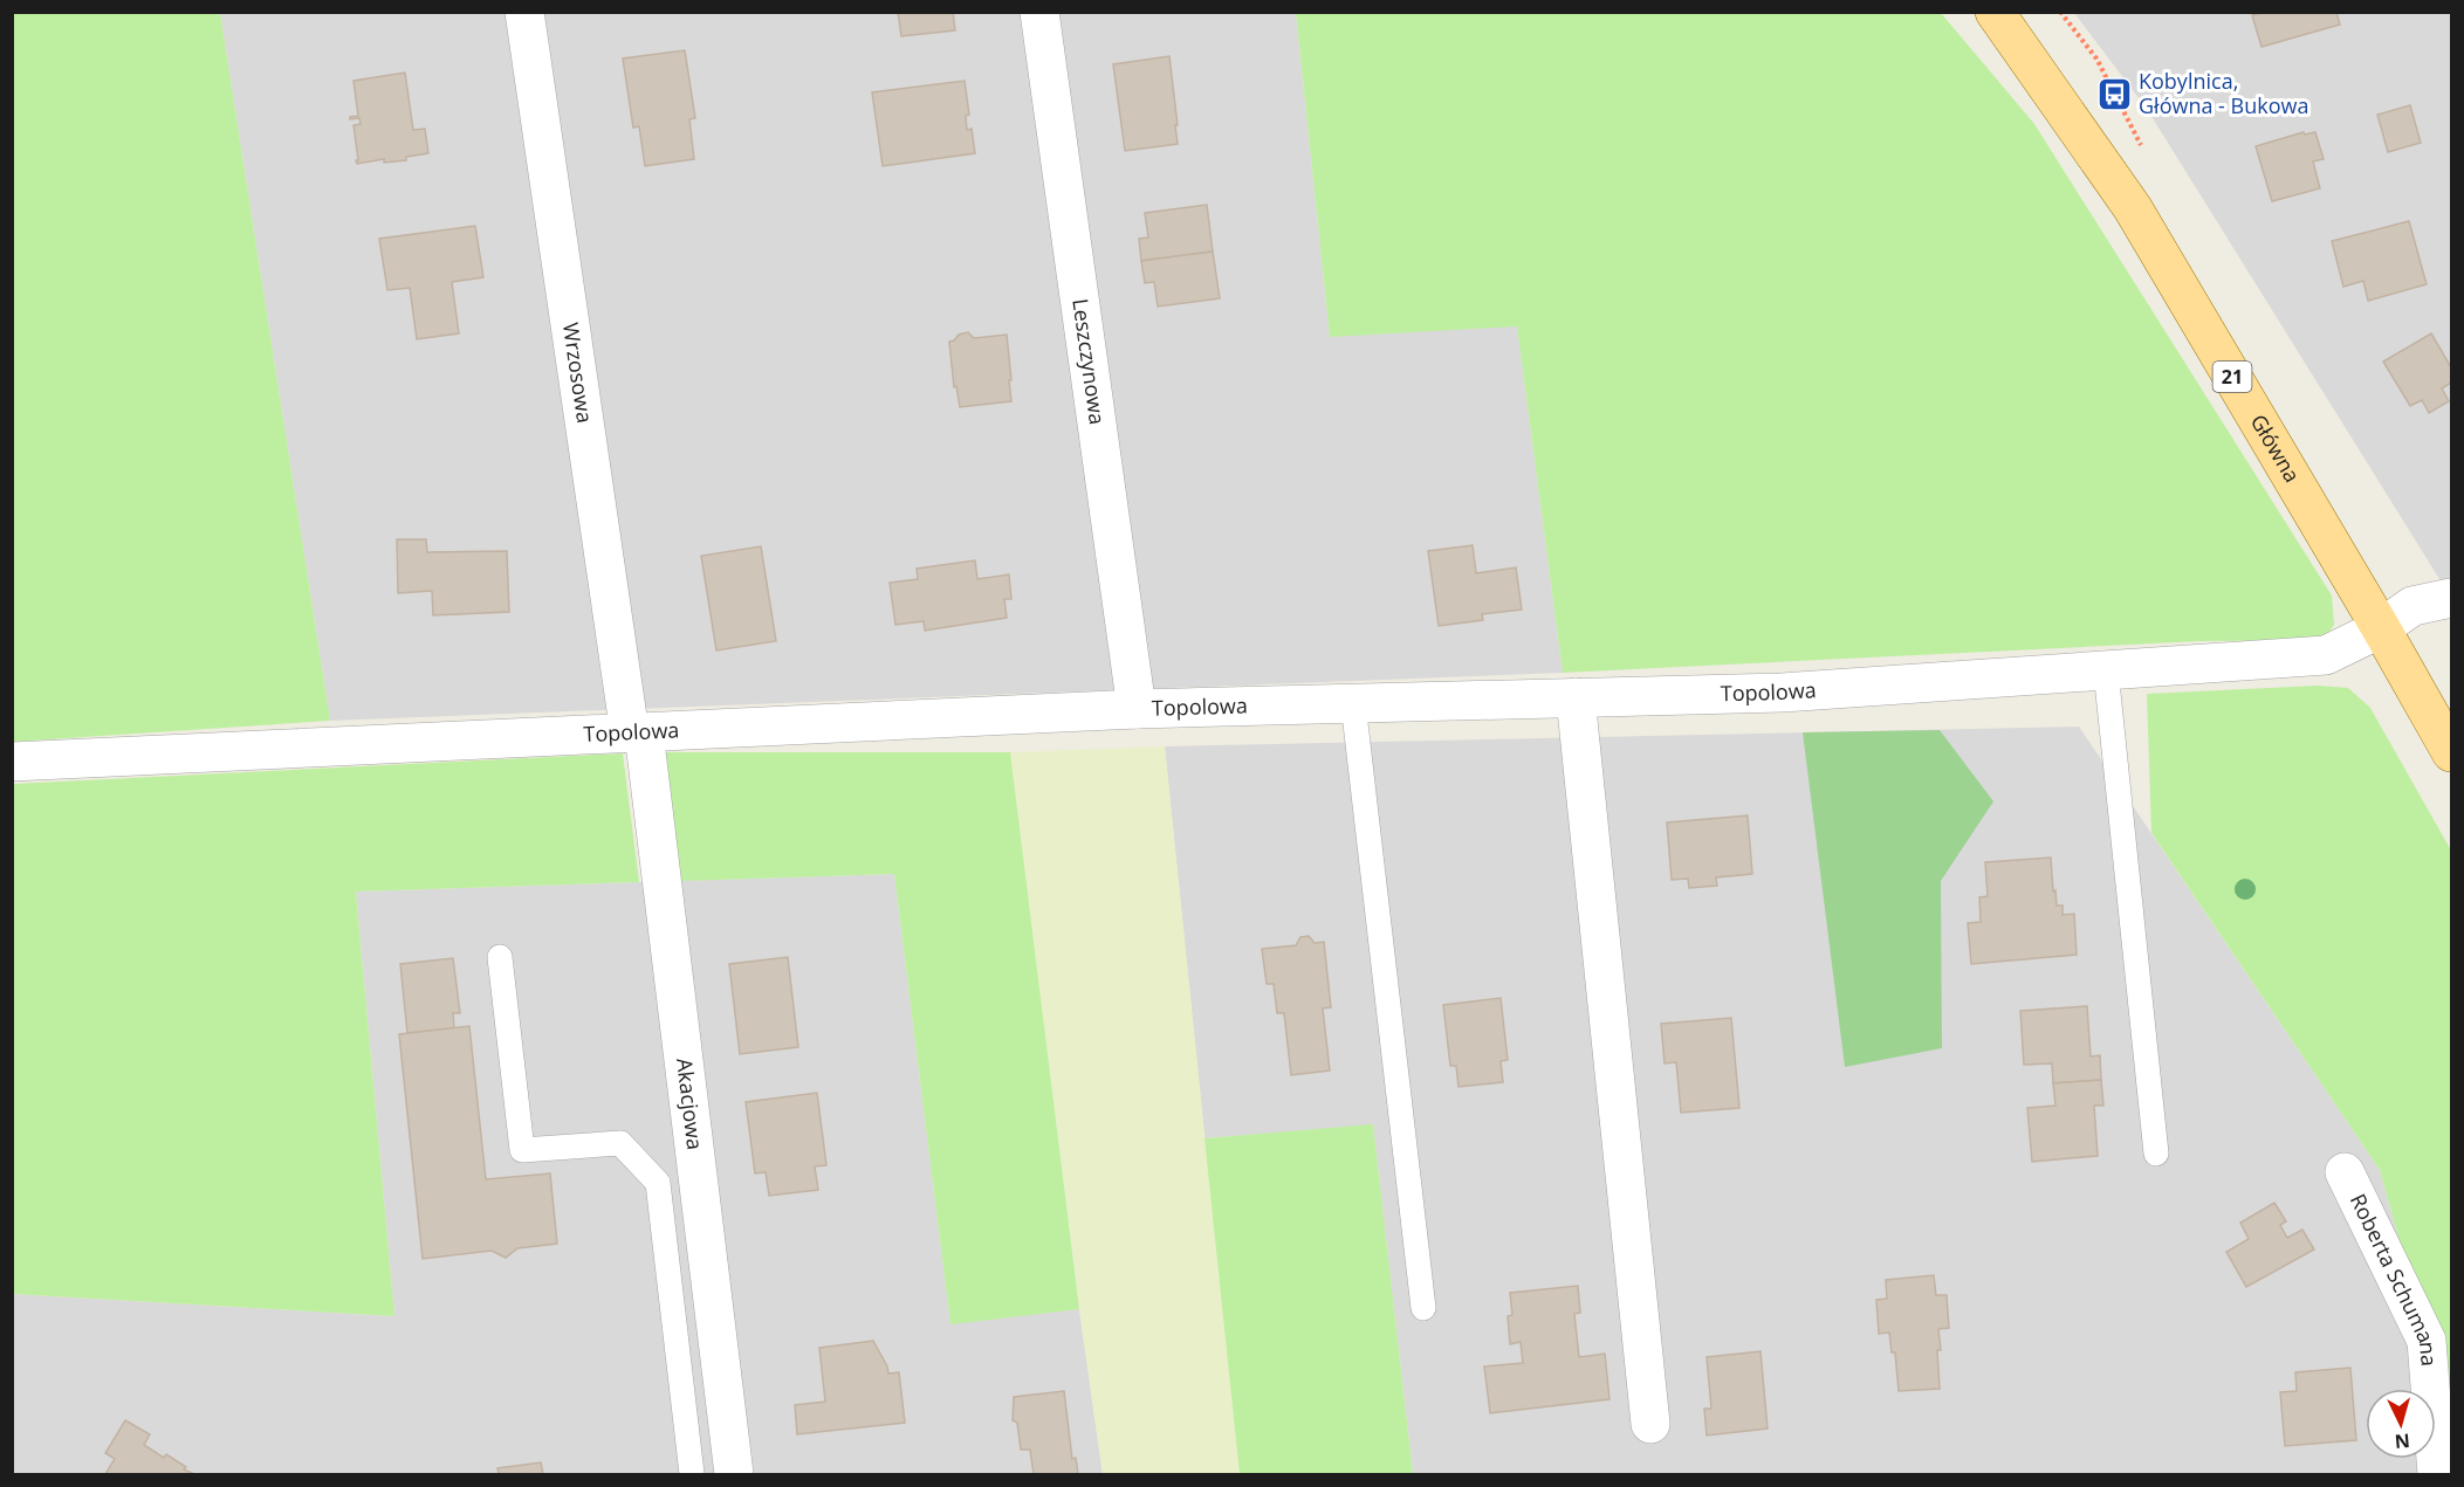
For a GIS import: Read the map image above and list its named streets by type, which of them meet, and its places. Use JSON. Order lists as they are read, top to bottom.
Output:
{
  "streets": {
    "main road": ["21", "Główna"],
    "street": [
      "Leszczynowa",
      "Wrzosowa",
      "Topolowa",
      "Akacjowa",
      "Roberta Schumana"
    ]
  },
  "crossings": [
    ["Leszczynowa", "Topolowa"],
    ["Wrzosowa", "Topolowa"],
    ["Wrzosowa", "Akacjowa"],
    ["Główna", "Topolowa"],
    ["Topolowa", "Akacjowa"]
  ],
  "places": {
    "bus stop": ["Kobylnica, Główna - Bukowa"]
  },
  "north": "bottom"
}
